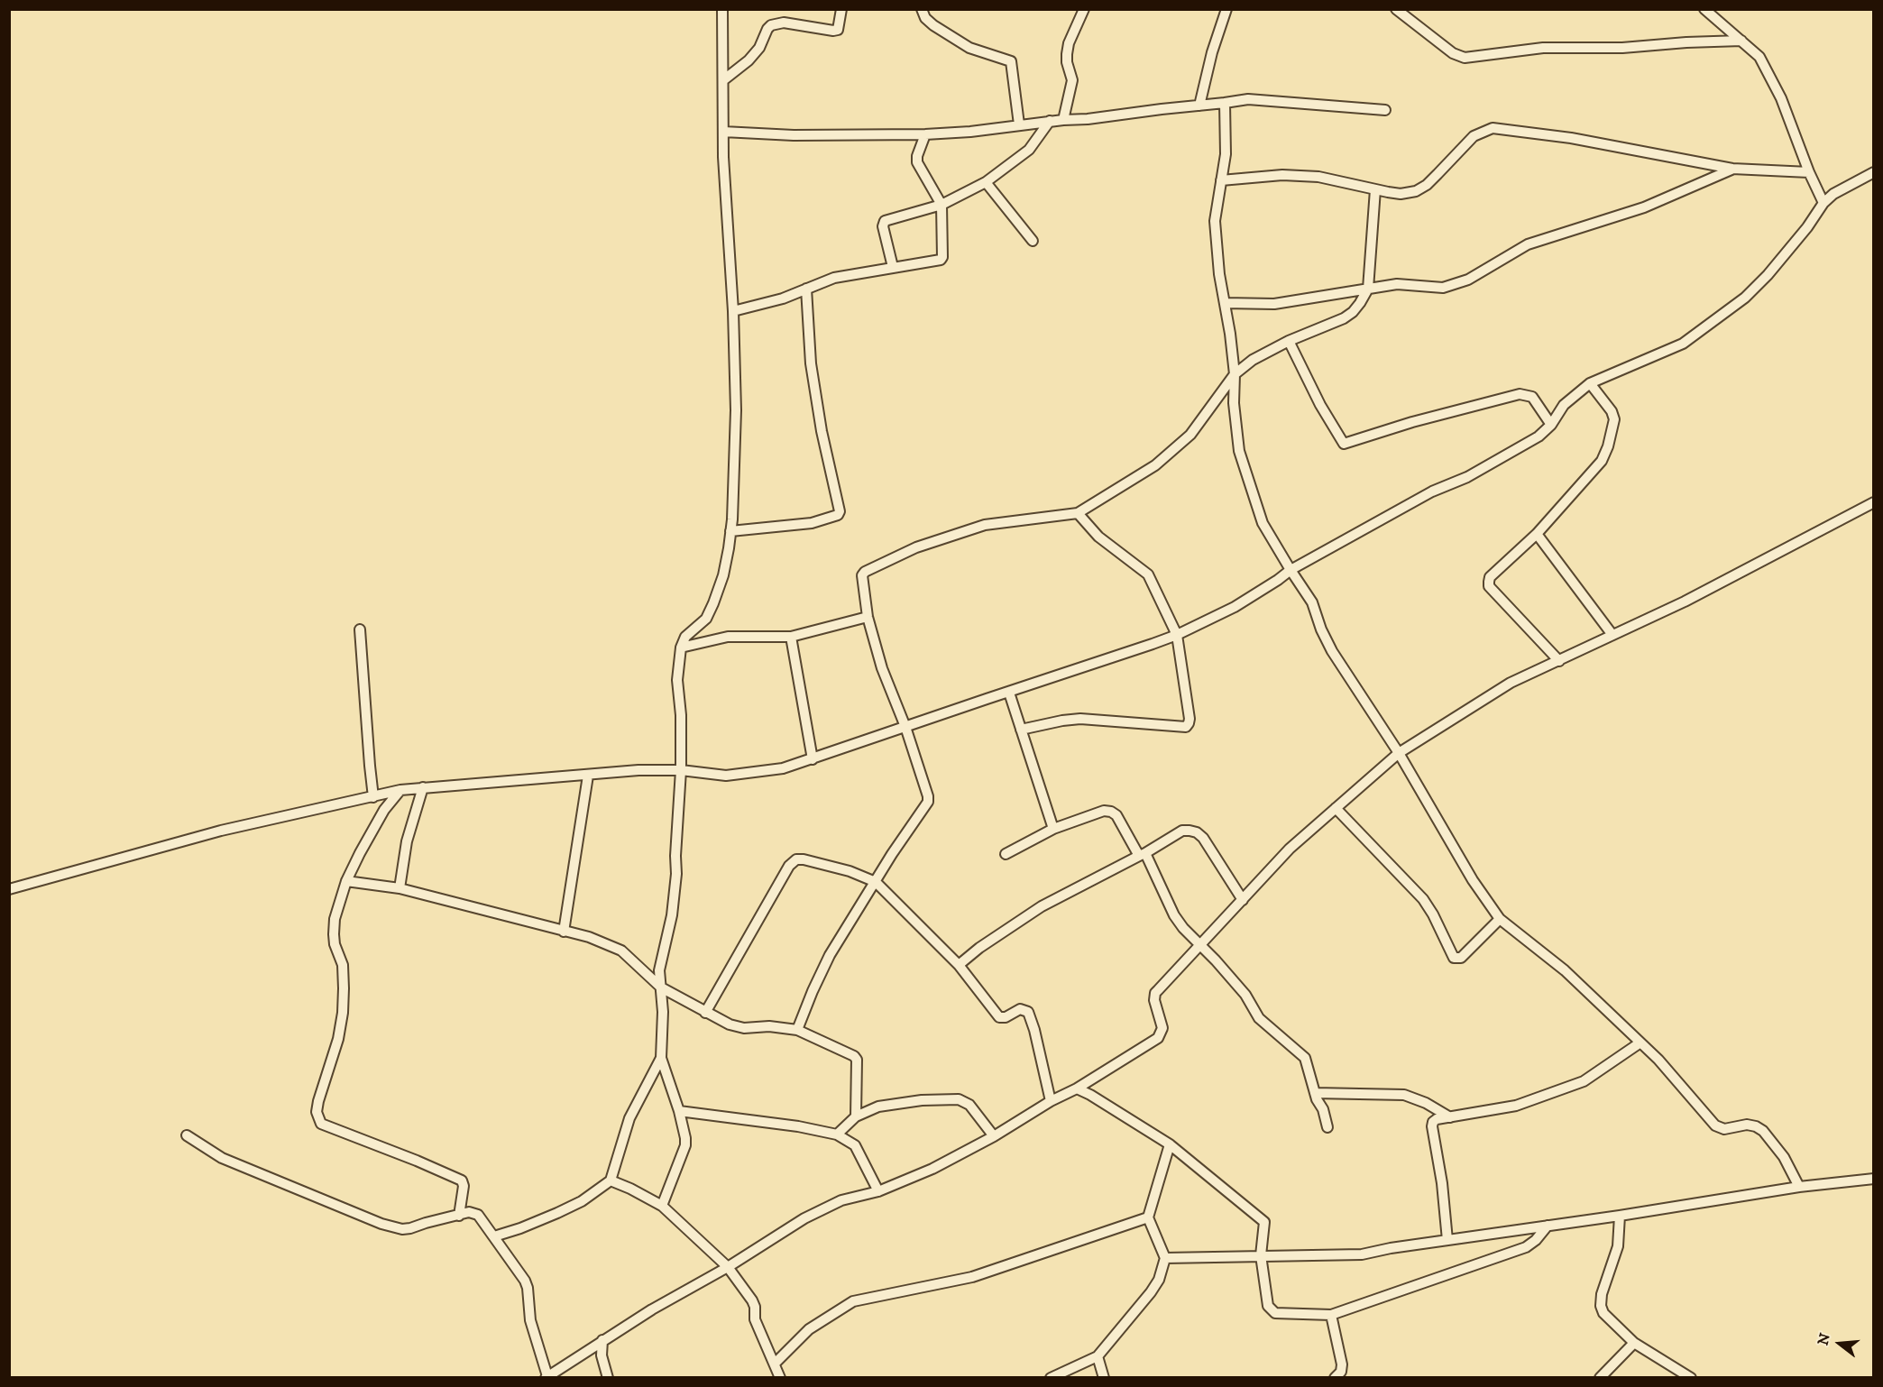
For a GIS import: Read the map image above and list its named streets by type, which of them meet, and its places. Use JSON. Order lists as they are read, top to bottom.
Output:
{
  "north": "left"
}
